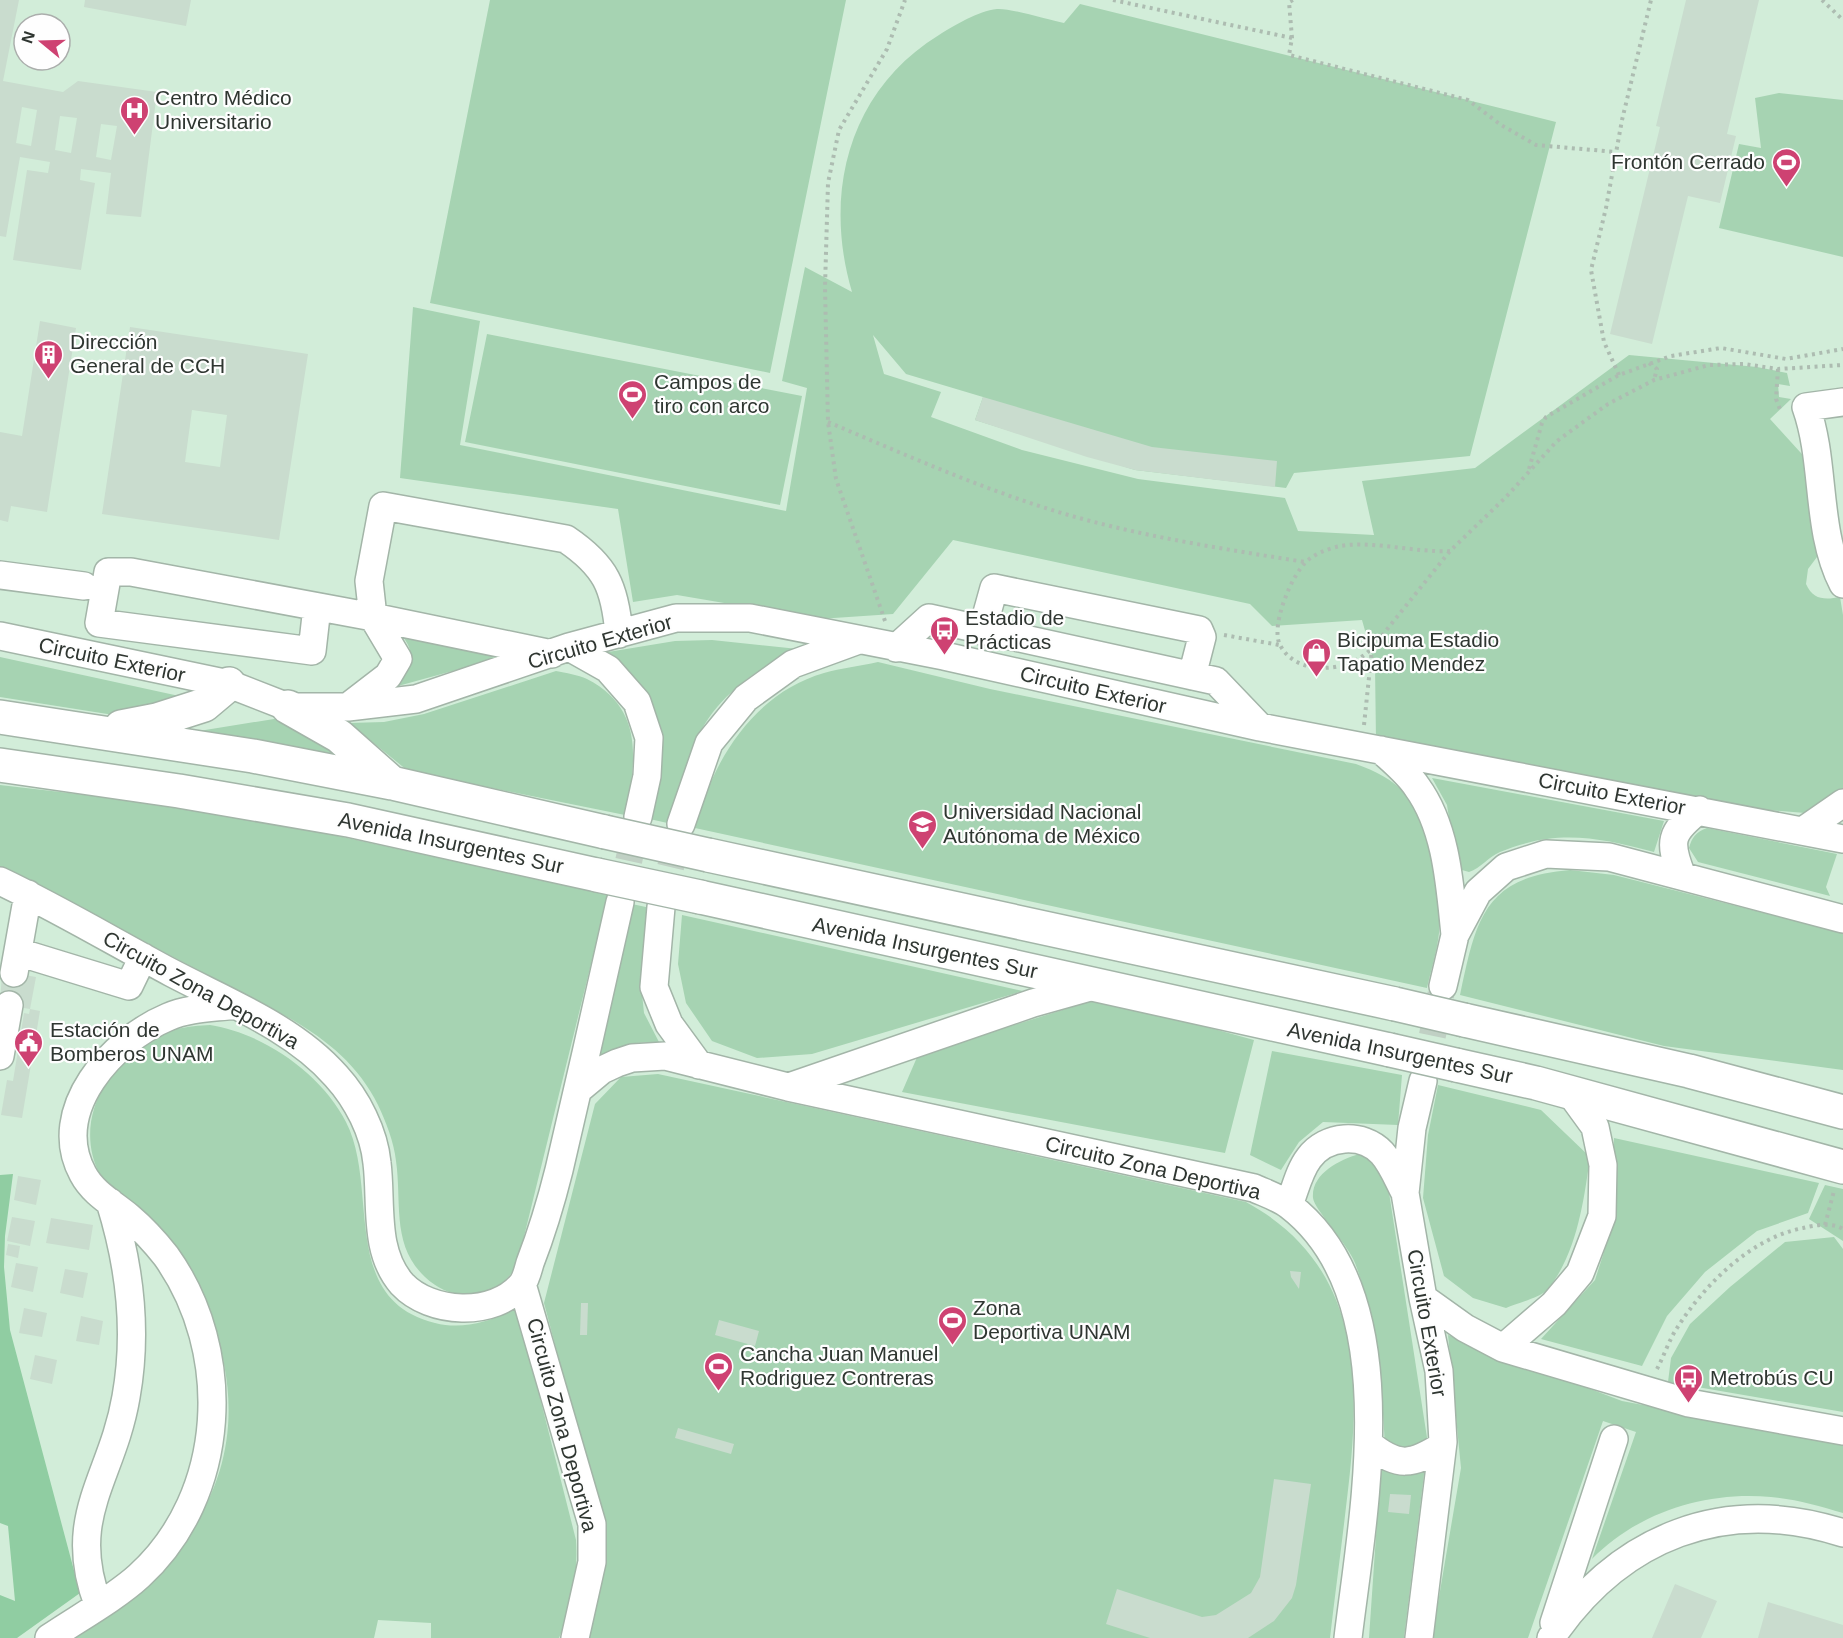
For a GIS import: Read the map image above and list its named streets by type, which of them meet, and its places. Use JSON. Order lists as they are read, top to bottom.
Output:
{
  "streets": {
    "main road": ["Avenida Insurgentes Sur"],
    "street": ["Circuito Exterior", "Circuito Zona Deportiva"]
  },
  "places": {
    "hospital": ["Centro Médico Universitario"],
    "sports": [
      "Frontón Cerrado",
      "Campos de tiro con arco",
      "Zona Deportiva UNAM",
      "Cancha Juan Manuel Rodriguez Contreras"
    ],
    "building": ["Dirección General de CCH"],
    "bus stop": ["Estadio de Prácticas", "Metrobús CU"],
    "shop": ["Bicipuma Estadio Tapatio Mendez"],
    "school or university": ["Universidad Nacional Autónoma de México"],
    "public building": ["Estación de Bomberos UNAM"]
  },
  "north": "left"
}
